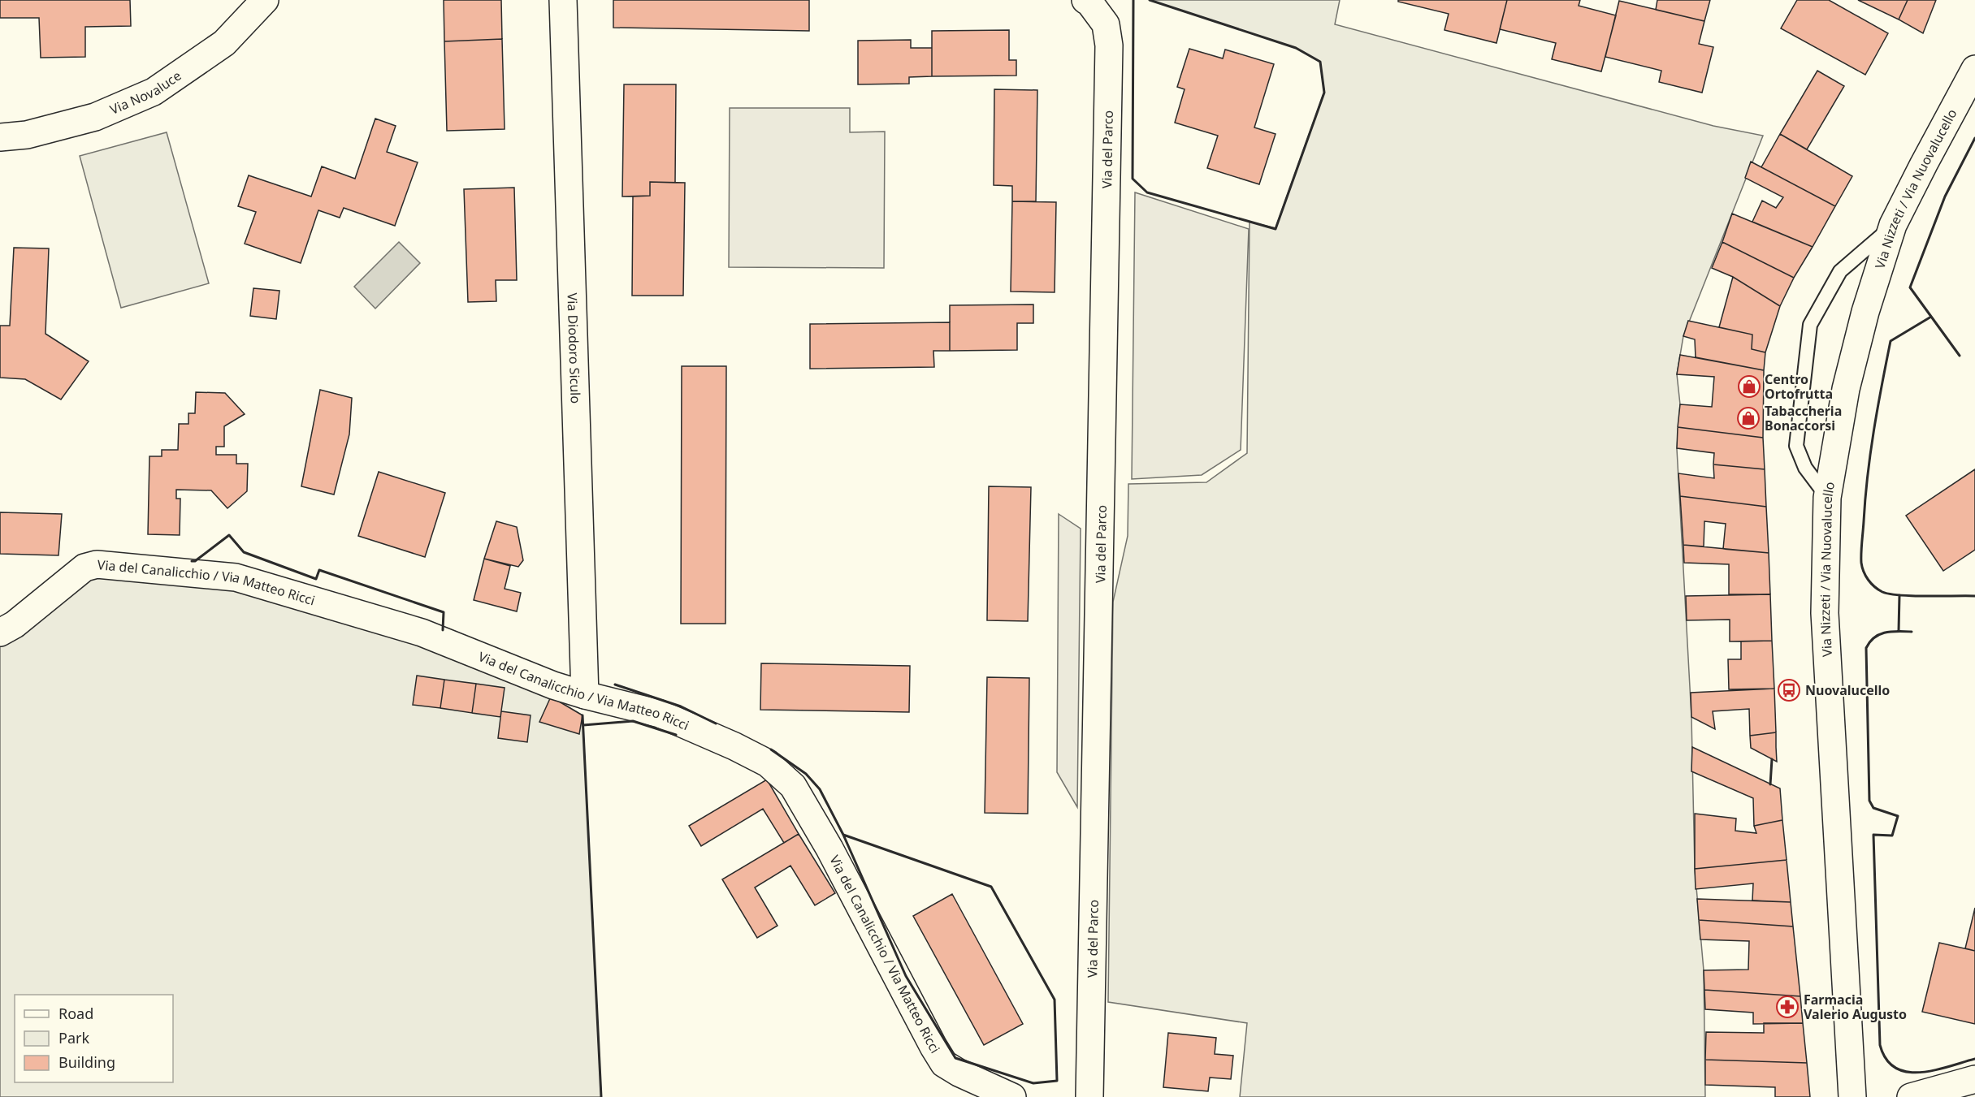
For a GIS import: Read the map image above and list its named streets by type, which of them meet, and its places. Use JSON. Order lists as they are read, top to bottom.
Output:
{
  "streets": {
    "street": [
      "Via Novaluce",
      "Via del Parco",
      "Via Nizzeti / Via Nuovalucello",
      "Via Diodoro Siculo",
      "Via del Canalicchio / Via Matteo Ricci"
    ]
  },
  "crossings": [
    ["Via Diodoro Siculo", "Via del Canalicchio / Via Matteo Ricci"]
  ],
  "places": {
    "shop": ["Centro Ortofrutta", "Tabaccheria Bonaccorsi"],
    "bus stop": ["Nuovalucello"],
    "pharmacy": ["Farmacia Valerio Augusto"]
  },
  "legend": ["Road", "Park", "Building"]
}
